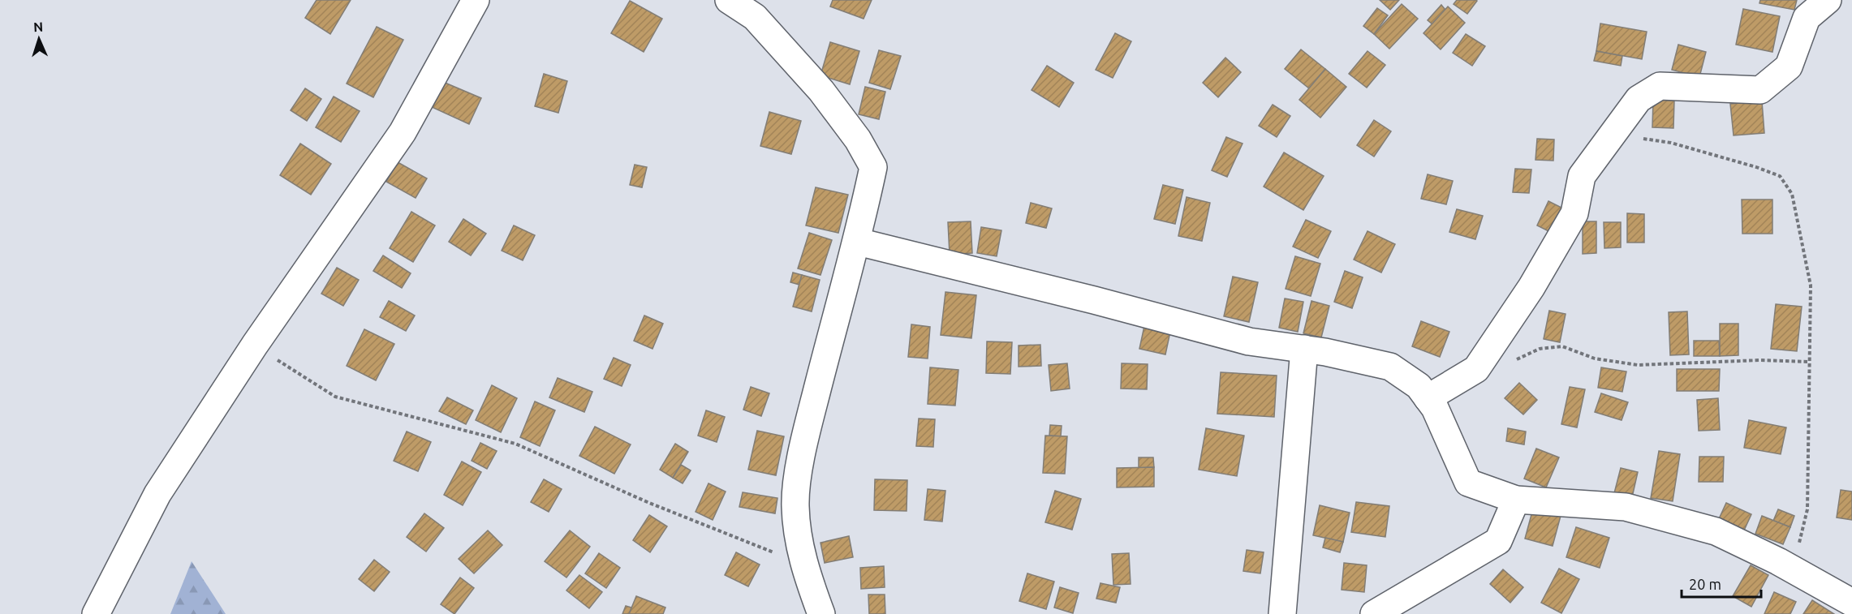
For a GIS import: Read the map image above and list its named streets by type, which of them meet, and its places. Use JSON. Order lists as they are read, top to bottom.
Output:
{
  "scale_bar": "20 m",
  "north": "top"
}
